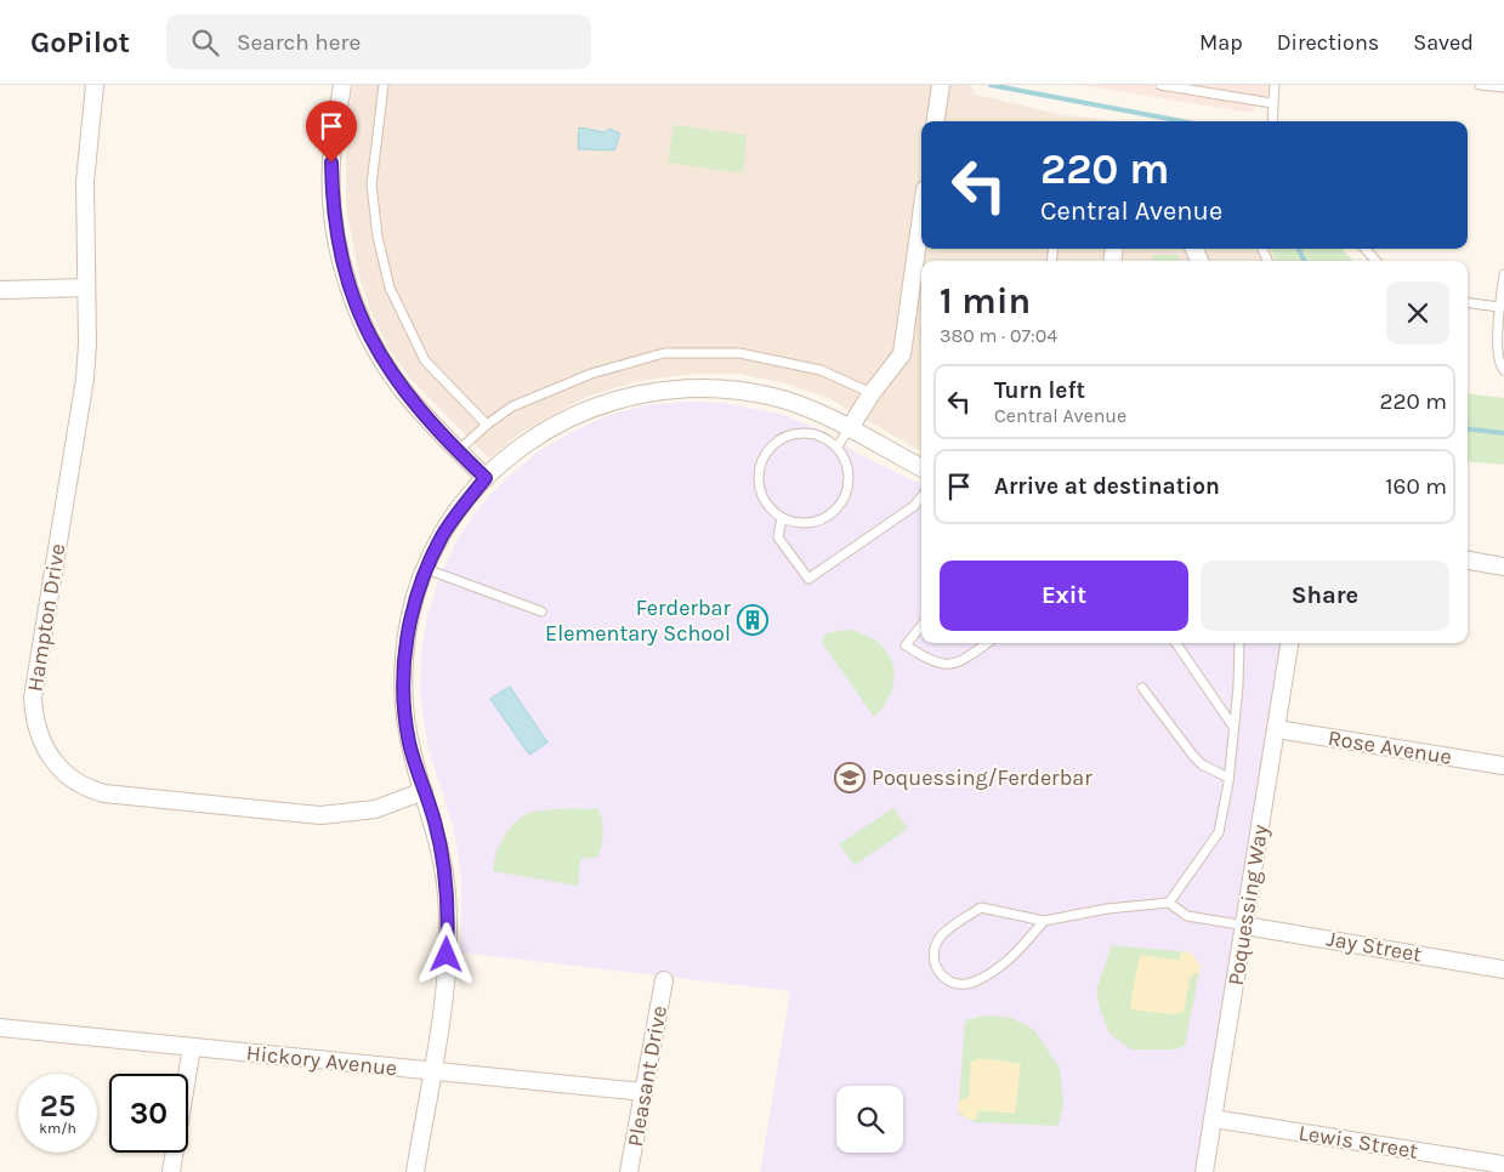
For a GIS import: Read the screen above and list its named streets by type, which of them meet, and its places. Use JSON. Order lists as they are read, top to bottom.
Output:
{
  "streets": {
    "street": [
      "Hampton Drive",
      "Rose Avenue",
      "Poquessing Way",
      "Jay Street",
      "Hickory Avenue",
      "Pleasant Drive",
      "Lewis Street"
    ]
  },
  "crossings": [
    ["Rose Avenue", "Poquessing Way"],
    ["Poquessing Way", "Jay Street"],
    ["Poquessing Way", "Lewis Street"],
    ["Hickory Avenue", "Pleasant Drive"]
  ],
  "places": {
    "building": ["Ferderbar Elementary School"],
    "school or university": ["Poquessing/Ferderbar"]
  },
  "page": {
    "header": "GoPilot",
    "search": "Search here",
    "nav": ["Map", "Directions", "Saved"],
    "turn": ["220 m", "Central Avenue"],
    "heading": ["1 min", "380 m · 07:04"],
    "list": [
      {
        "name": "Turn left",
        "note": "Central Avenue",
        "value": "220 m"
      },
      {
        "name": "Arrive at destination",
        "value": "160 m"
      }
    ],
    "buttons": ["Exit", "Share"],
    "speed": "25 km/h",
    "limit": "30"
  }
}
